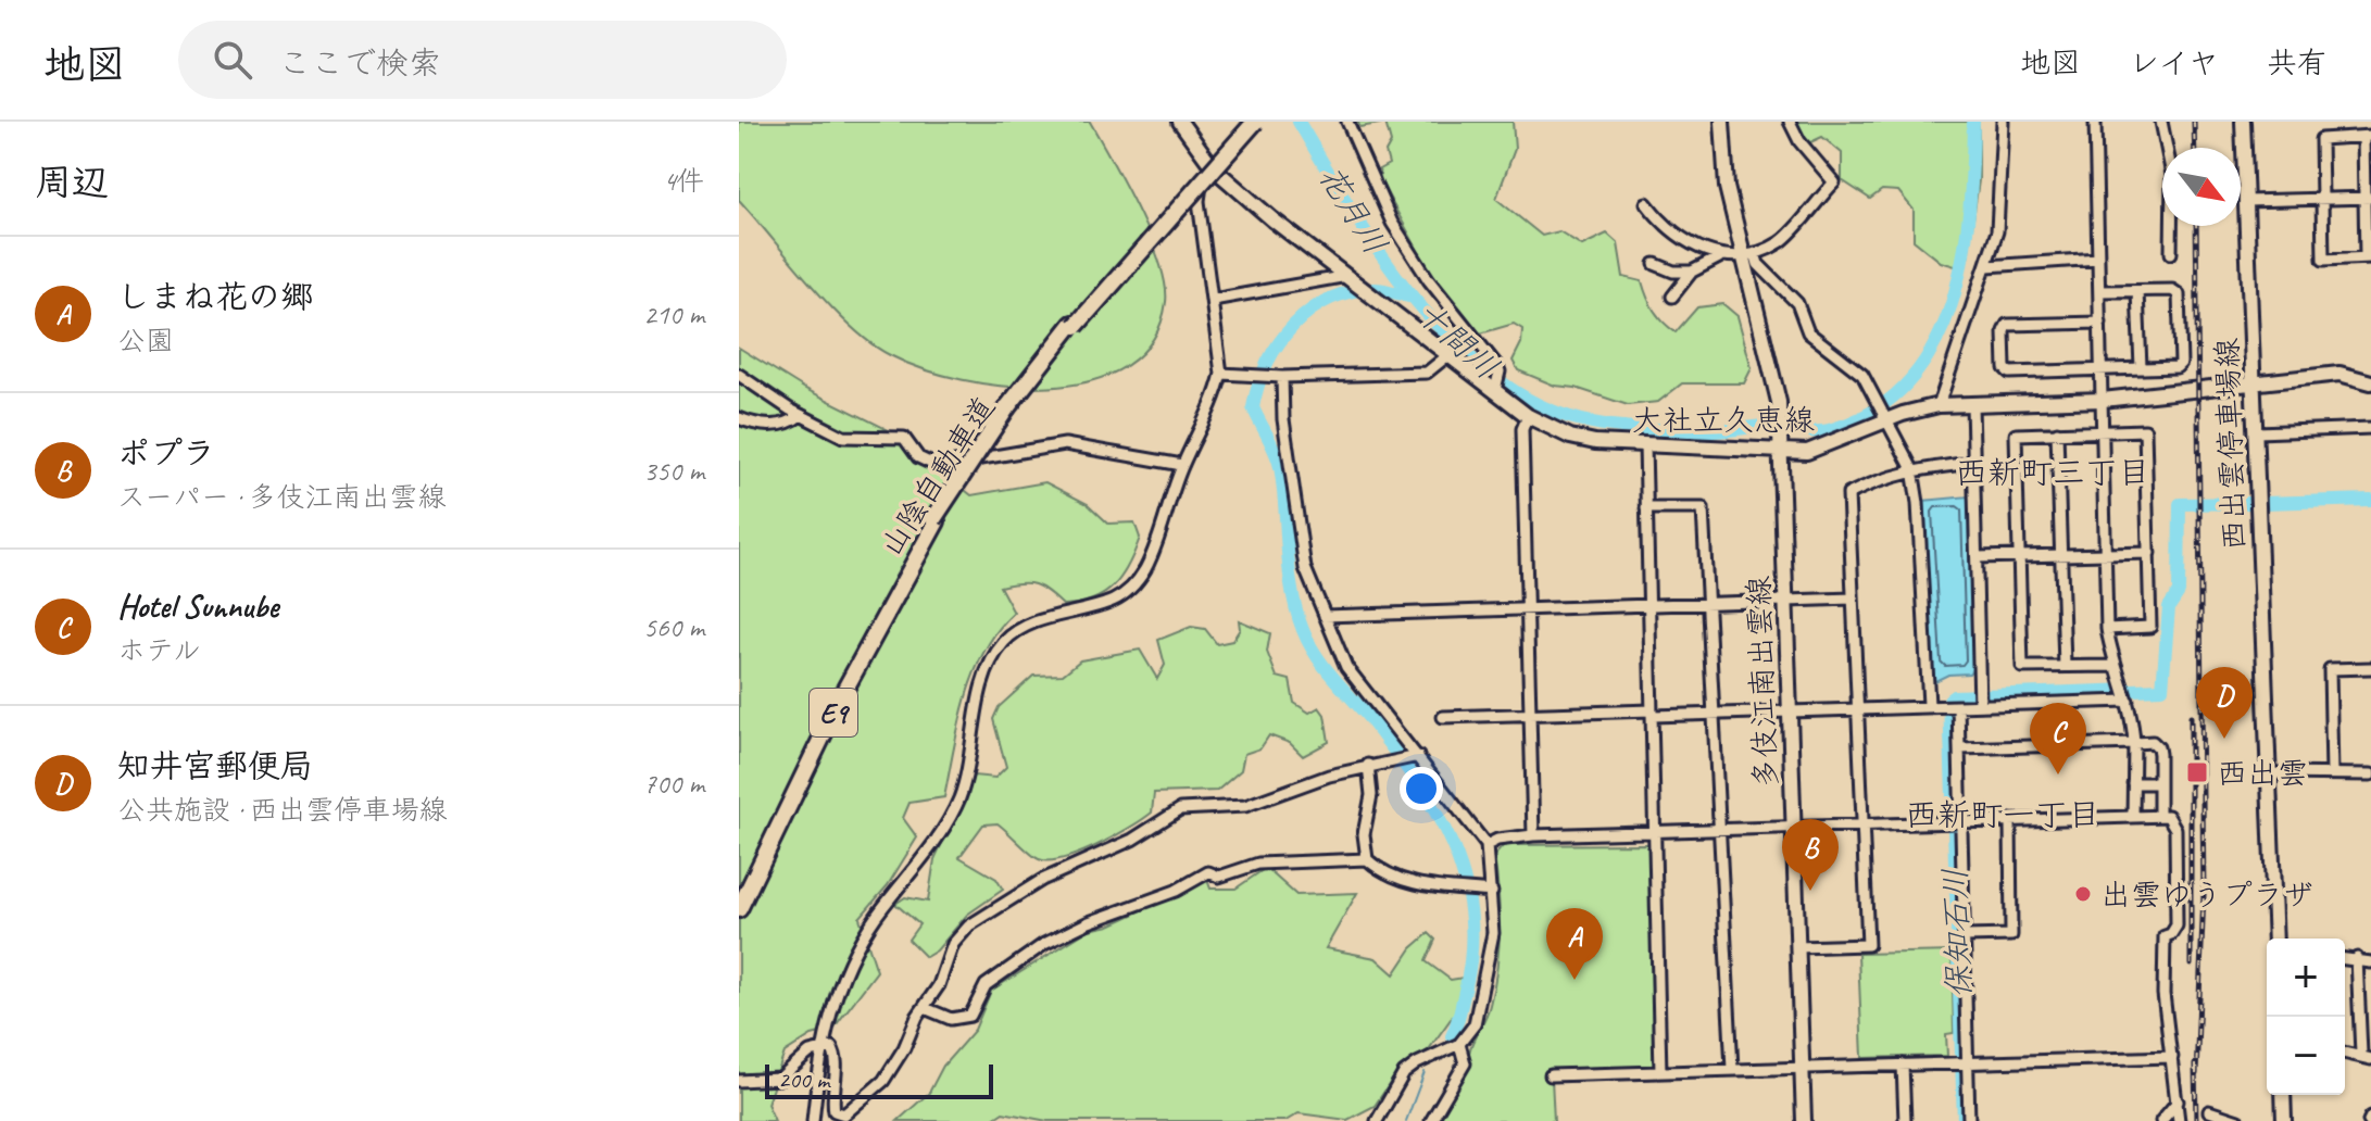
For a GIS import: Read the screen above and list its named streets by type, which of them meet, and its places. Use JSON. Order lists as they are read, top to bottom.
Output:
{
  "streets": {
    "highway": ["山陰自動車道", "E9"],
    "main road": ["大社立久恵線", "西出雲停車場線", "多伎江南出雲線"]
  },
  "crossings": [
    ["大社立久恵線", "西出雲停車場線"],
    ["大社立久恵線", "多伎江南出雲線"]
  ],
  "districts": ["西新町三丁目", "西新町一丁目"],
  "water": ["花月川", "十間川", "保知石川"],
  "places": {
    "transit": ["西出雲"],
    "other": ["出雲ゆうプラザ"]
  },
  "scale_bar": "200 m",
  "north": "bottom right",
  "page": {
    "header": "地図",
    "search": "ここで検索",
    "nav": ["地図", "レイヤ", "共有"],
    "heading": ["周辺", "4件"],
    "list": [
      {
        "mark": "A",
        "name": "しまね花の郷",
        "note": "公園",
        "value": "210 m"
      },
      {
        "mark": "B",
        "name": "ポプラ",
        "note": "スーパー · 多伎江南出雲線",
        "value": "350 m"
      },
      {
        "mark": "C",
        "name": "Hotel Sunnube",
        "note": "ホテル",
        "value": "560 m"
      },
      {
        "mark": "D",
        "name": "知井宮郵便局",
        "note": "公共施設 · 西出雲停車場線",
        "value": "700 m"
      }
    ],
    "pins": [
      "D",
      "C",
      "B",
      "A"
    ],
    "map_buttons": ["+", "−"],
    "scale": "200 m"
  }
}
